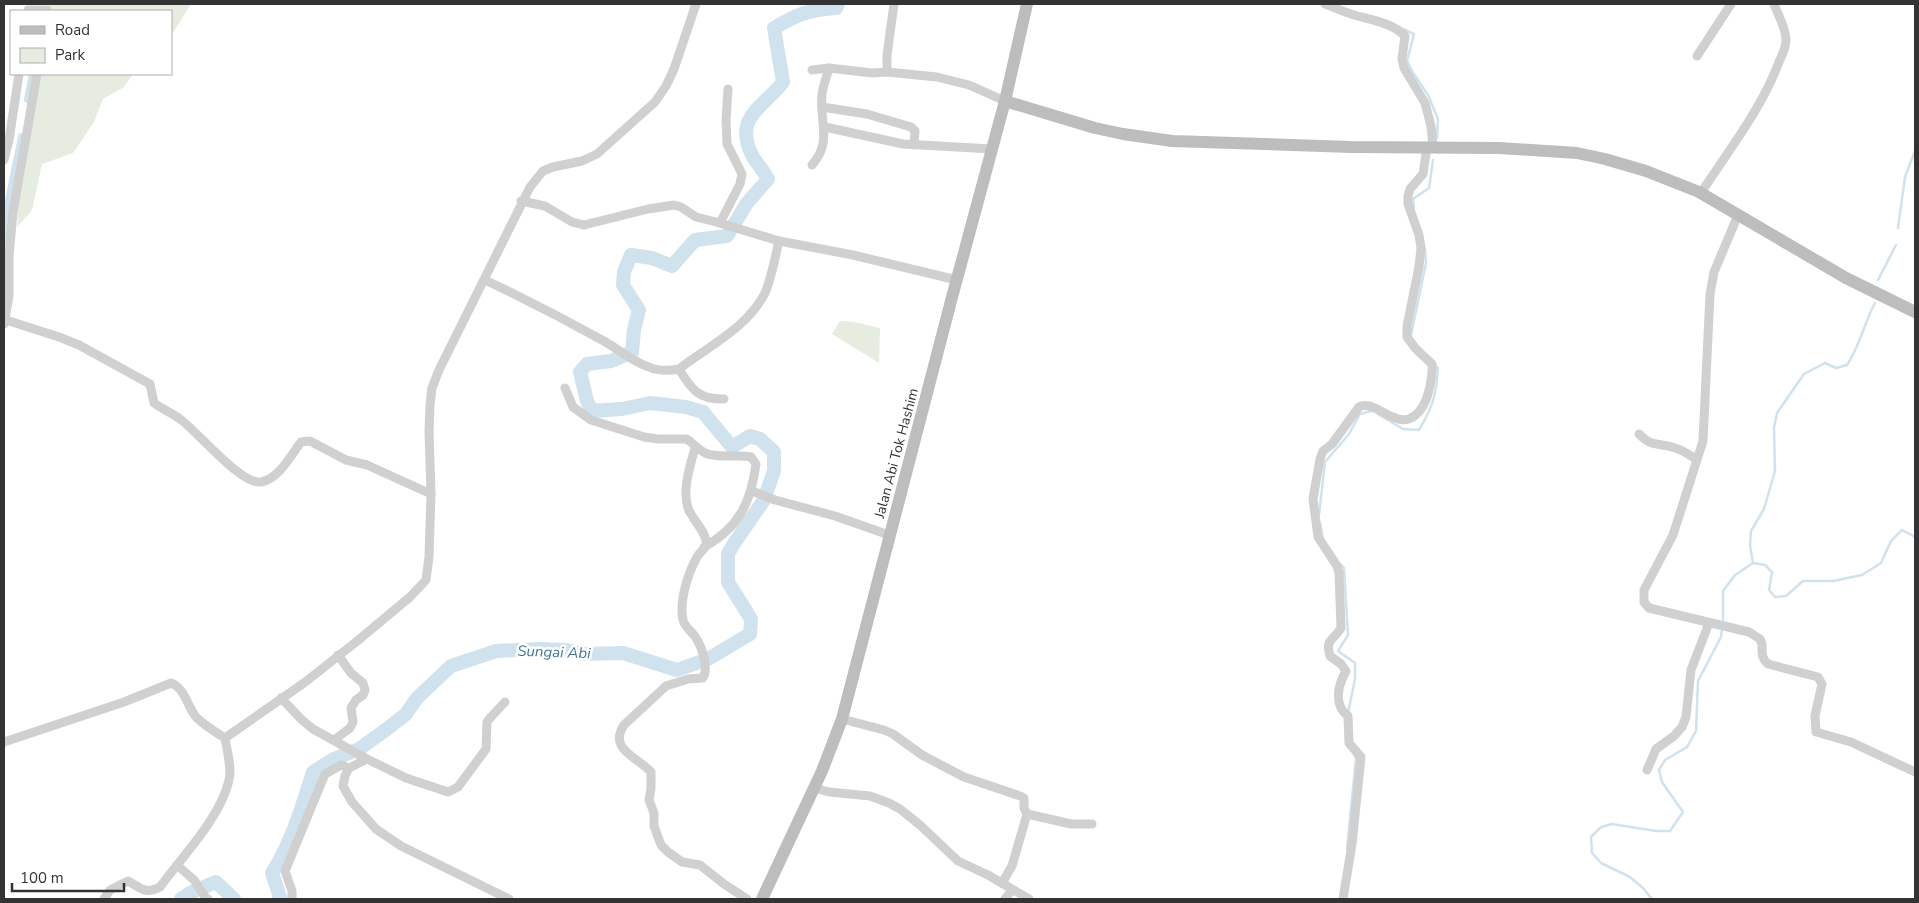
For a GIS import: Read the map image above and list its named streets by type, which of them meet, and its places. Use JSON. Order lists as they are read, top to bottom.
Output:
{
  "streets": {
    "street": ["Jalan Abi Tok Hashim"]
  },
  "water": ["Sungai Abi"],
  "legend": ["Road", "Park"],
  "scale_bar": "100 m"
}
